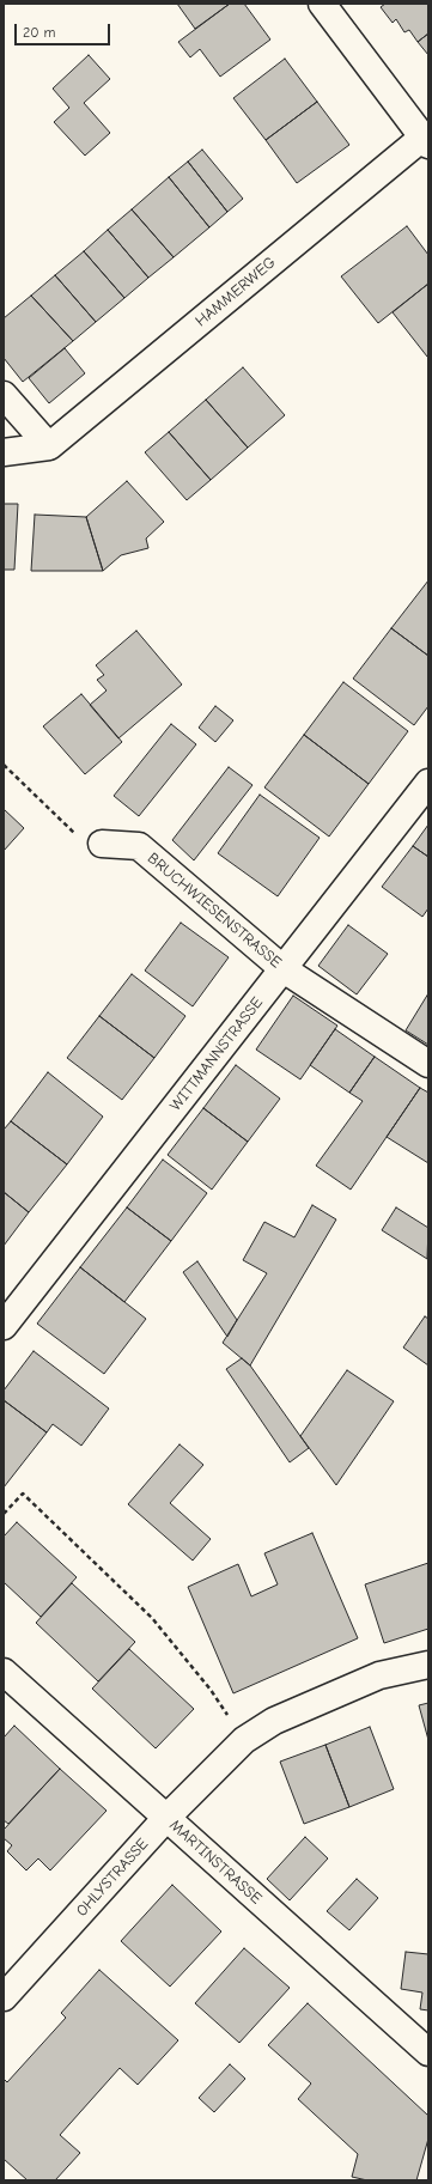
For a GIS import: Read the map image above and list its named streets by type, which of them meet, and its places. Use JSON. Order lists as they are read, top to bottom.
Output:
{
  "streets": {
    "street": [
      "HAMMERWEG",
      "BRUCHWIESENSTRASSE",
      "WITTMANNSTRASSE",
      "MARTINSTRASSE",
      "OHLYSTRASSE"
    ]
  },
  "crossings": [
    ["BRUCHWIESENSTRASSE", "WITTMANNSTRASSE"],
    ["MARTINSTRASSE", "OHLYSTRASSE"]
  ],
  "scale_bar": "20 m"
}
